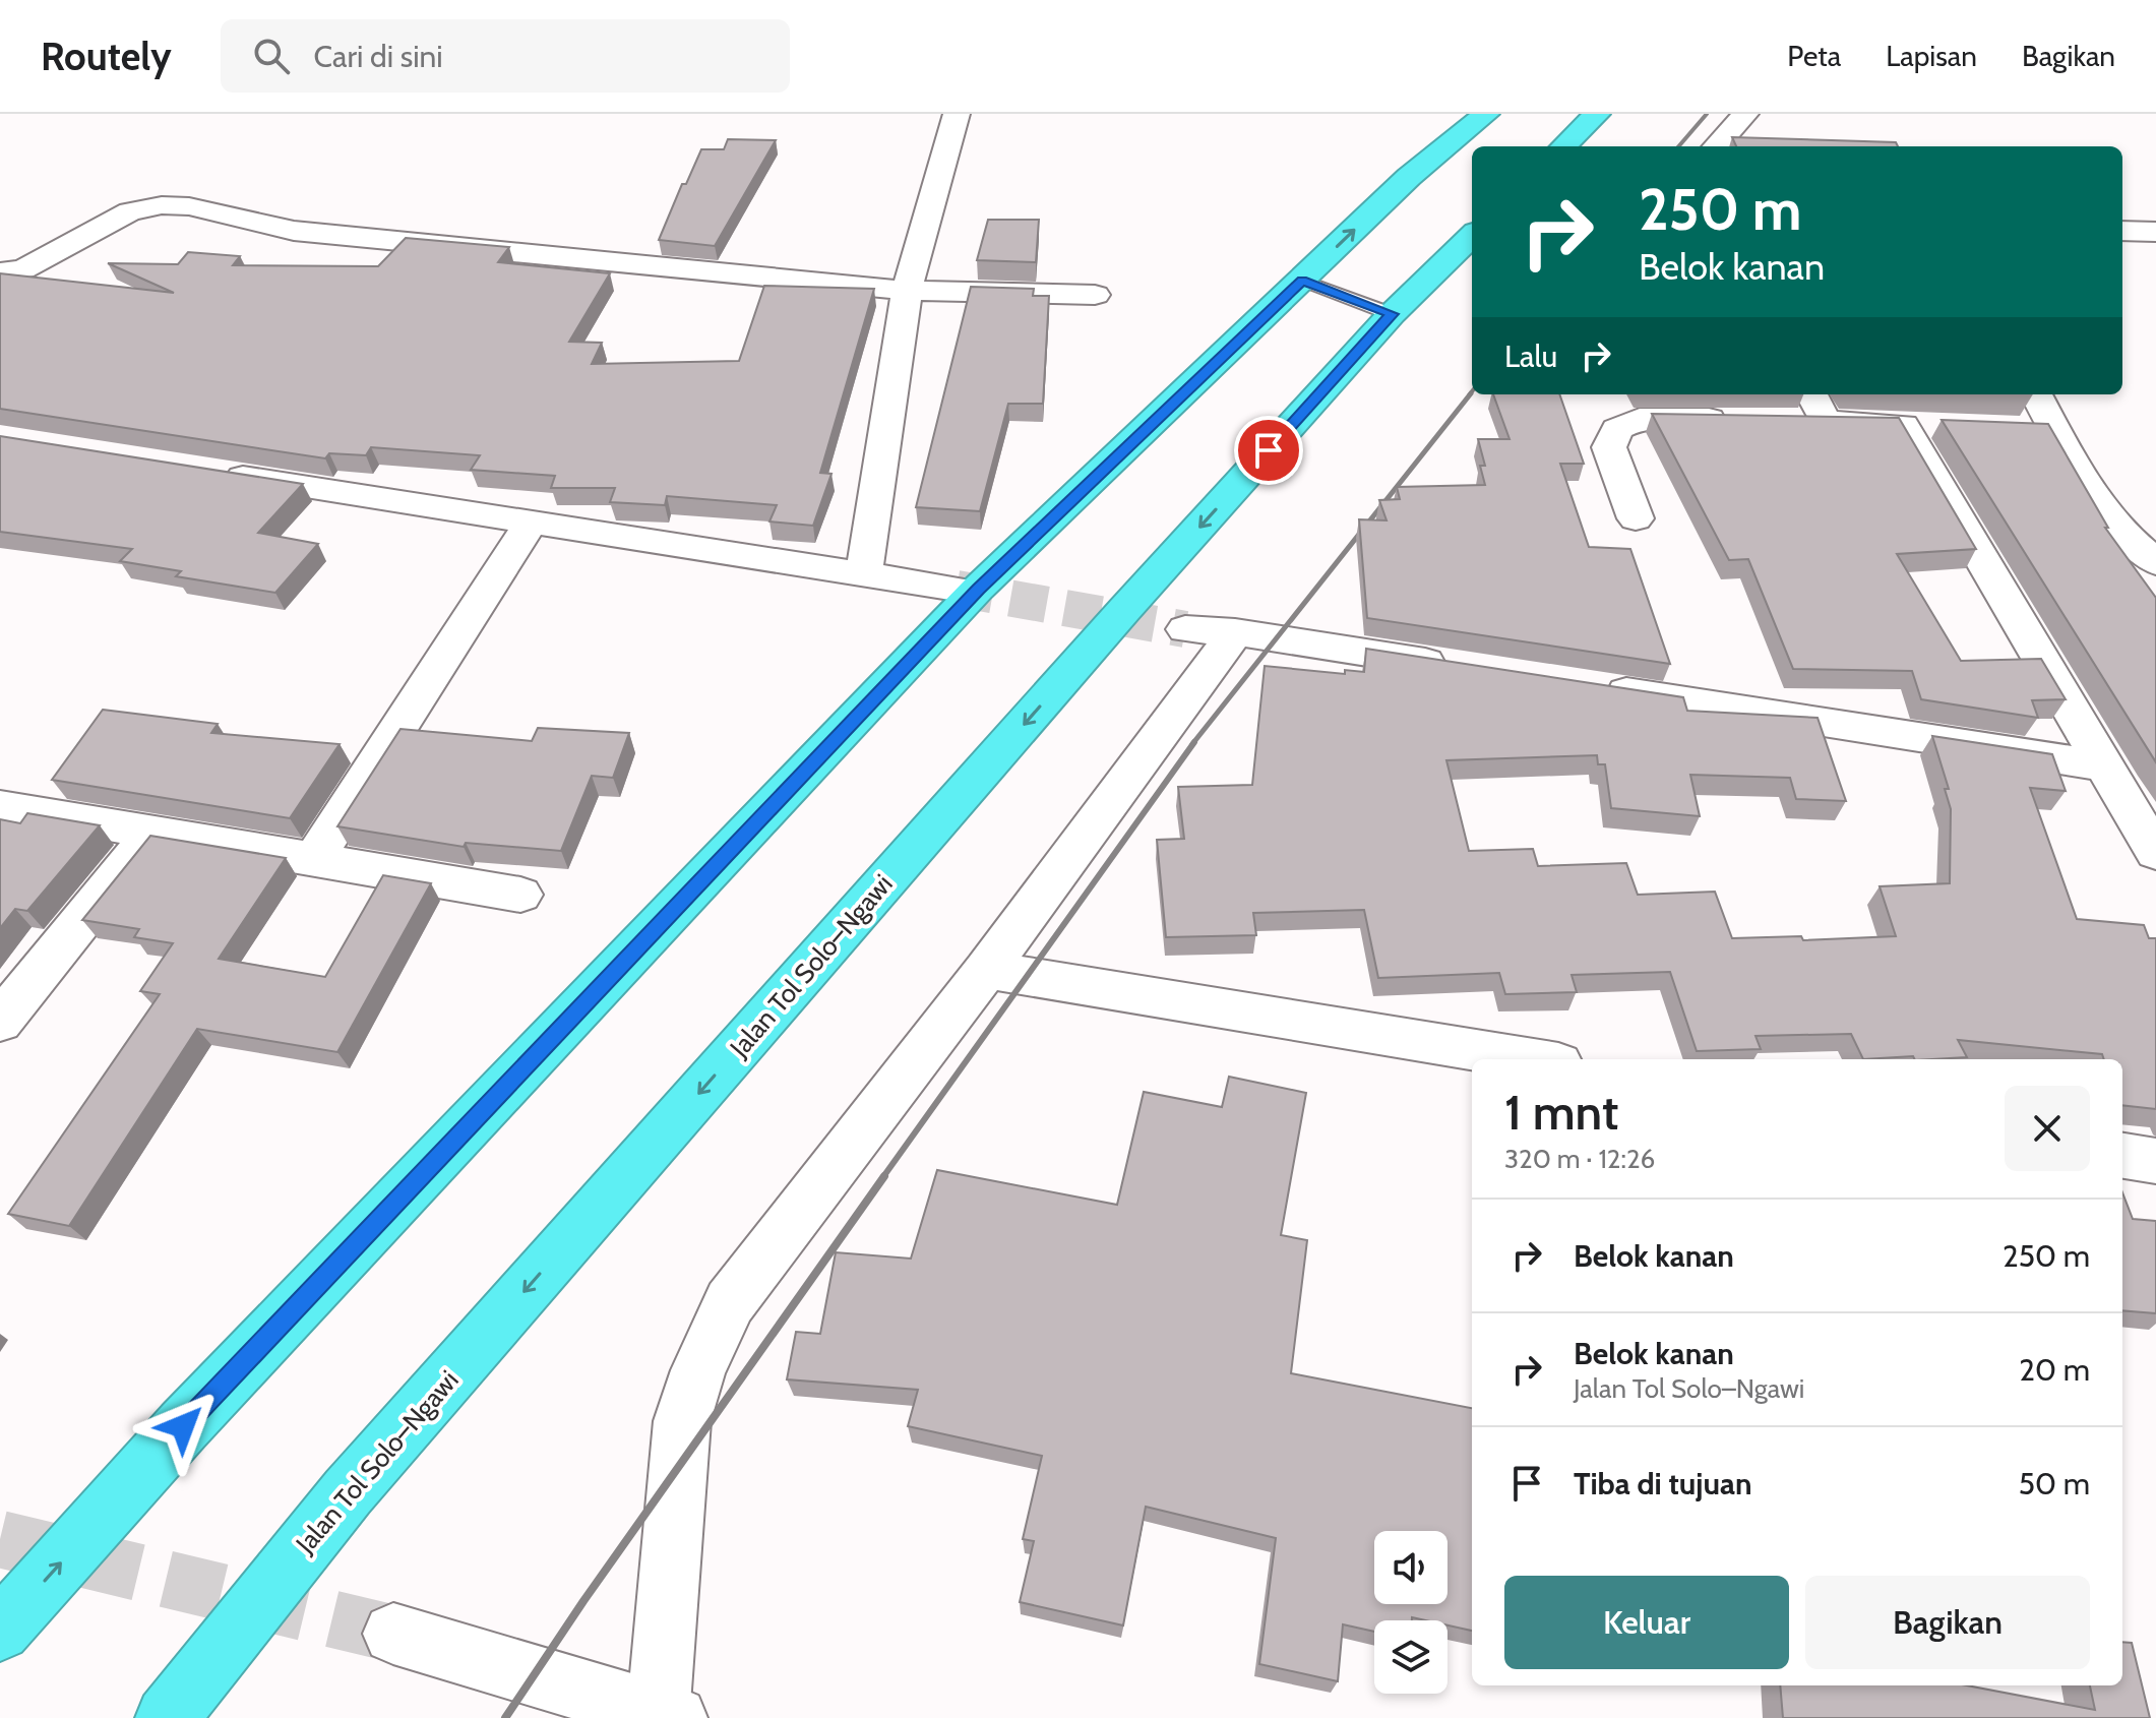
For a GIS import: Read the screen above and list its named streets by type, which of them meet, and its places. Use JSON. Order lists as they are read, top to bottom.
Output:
{
  "streets": {
    "highway": ["Jalan Tol Solo–Ngawi"]
  },
  "page": {
    "header": "Routely",
    "search": "Cari di sini",
    "nav": ["Peta", "Lapisan", "Bagikan"],
    "turn": ["250 m", "Belok kanan"],
    "then": "Lalu",
    "heading": ["1 mnt", "320 m · 12:26"],
    "list": [
      {
        "name": "Belok kanan",
        "value": "250 m"
      },
      {
        "name": "Belok kanan",
        "note": "Jalan Tol Solo–Ngawi",
        "value": "20 m"
      },
      {
        "name": "Tiba di tujuan",
        "value": "50 m"
      }
    ],
    "buttons": ["Keluar", "Bagikan"]
  }
}
